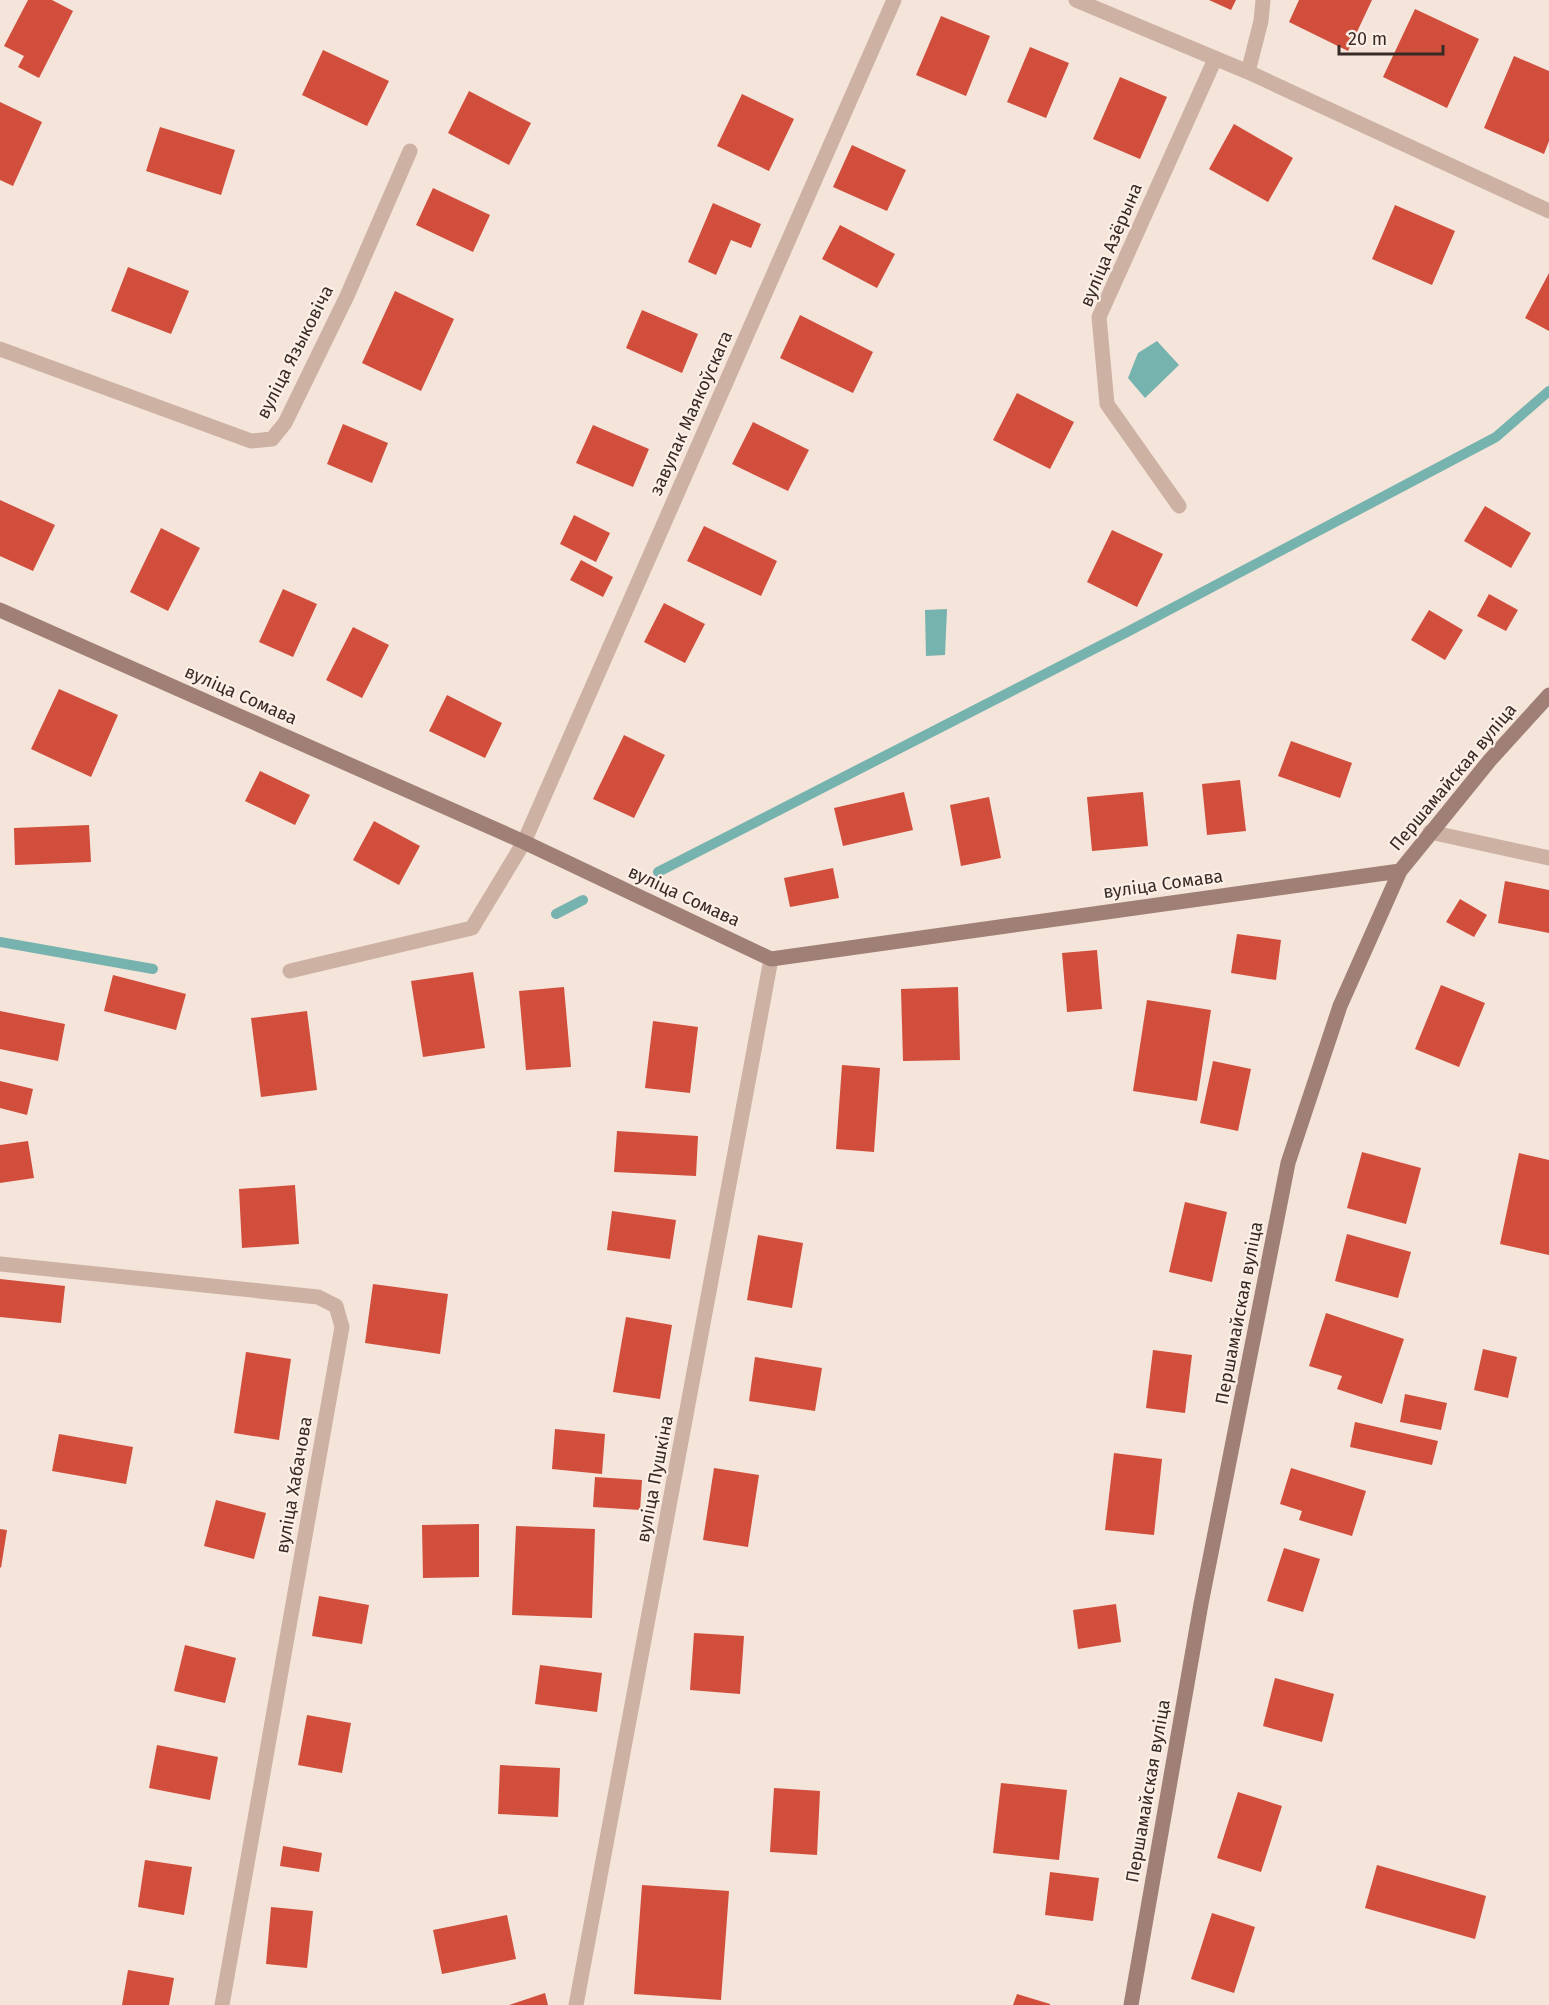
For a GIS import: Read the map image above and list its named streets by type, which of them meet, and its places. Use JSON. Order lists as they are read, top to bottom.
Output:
{
  "streets": {
    "street": [
      "вуліца Азёрына",
      "вуліца Языковіча",
      "завулак Маякоўскага",
      "вуліца Сомава",
      "Першамайская вуліца",
      "вуліца Пушкіна",
      "вуліца Хабачова"
    ]
  },
  "crossings": [
    ["завулак Маякоўскага", "вуліца Сомава"],
    ["вуліца Сомава", "Першамайская вуліца"],
    ["вуліца Сомава", "вуліца Пушкіна"]
  ],
  "scale_bar": "20 m"
}
